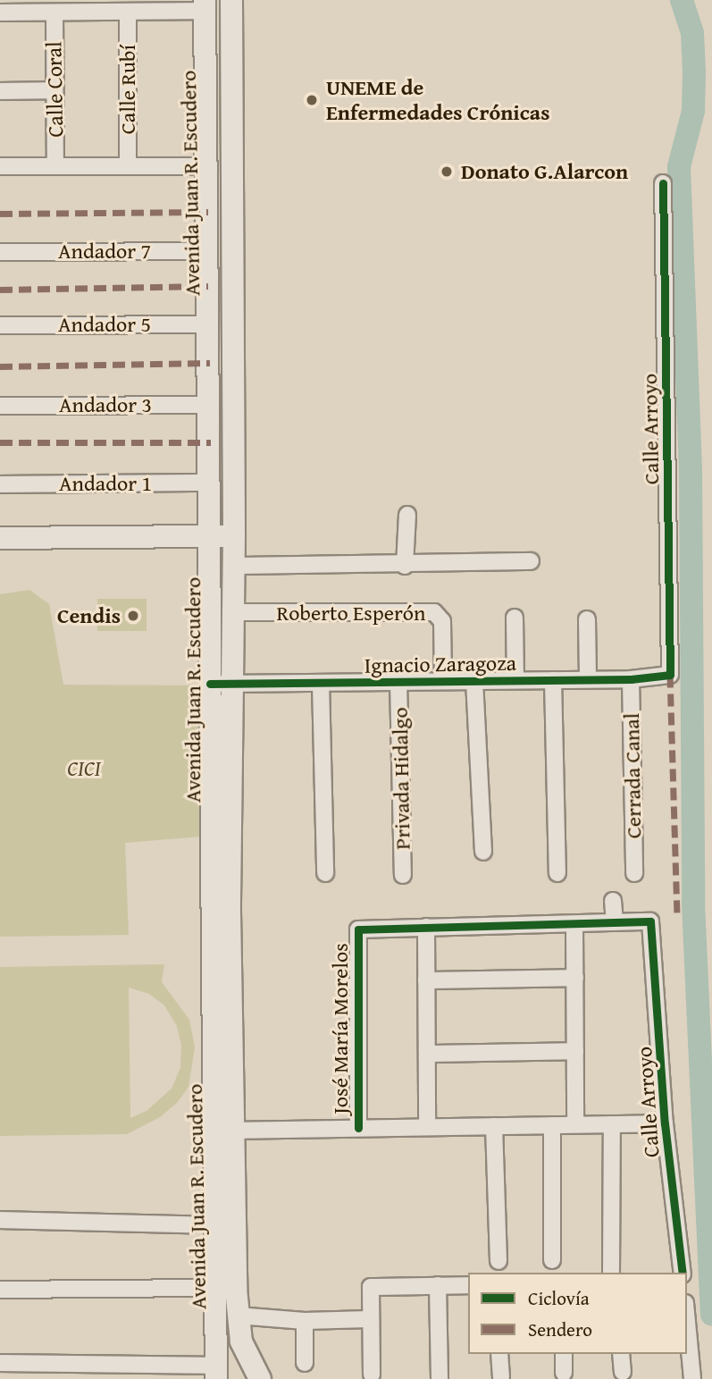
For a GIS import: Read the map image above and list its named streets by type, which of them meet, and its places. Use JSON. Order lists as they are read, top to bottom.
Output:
{
  "streets": {
    "main road": ["Avenida Juan R. Escudero"],
    "street": [
      "Calle Coral",
      "Calle Rubí",
      "Andador 7",
      "Andador 5",
      "Andador 3",
      "Calle Arroyo",
      "Andador 1",
      "Roberto Esperón",
      "Ignacio Zaragoza",
      "Cerrada Canal",
      "Privada Hidalgo",
      "José María Morelos"
    ]
  },
  "crossings": [
    ["Avenida Juan R. Escudero", "Andador 7"],
    ["Avenida Juan R. Escudero", "Andador 5"],
    ["Avenida Juan R. Escudero", "Andador 3"],
    ["Avenida Juan R. Escudero", "Andador 1"],
    ["Avenida Juan R. Escudero", "Roberto Esperón"],
    ["Avenida Juan R. Escudero", "Ignacio Zaragoza"],
    ["Calle Arroyo", "Ignacio Zaragoza"],
    ["Roberto Esperón", "Ignacio Zaragoza"],
    ["Ignacio Zaragoza", "Cerrada Canal"],
    ["Ignacio Zaragoza", "Privada Hidalgo"]
  ],
  "parks": ["CICI"],
  "places": ["UNEME de Enfermedades Crónicas", "Donato G.Alarcon", "Cendis"],
  "legend": ["Ciclovía", "Sendero"]
}
